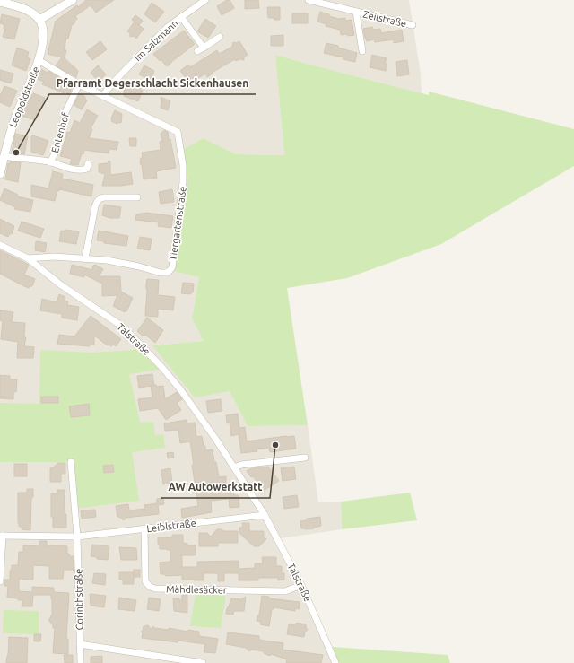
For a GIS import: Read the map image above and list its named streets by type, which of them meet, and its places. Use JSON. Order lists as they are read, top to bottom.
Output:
{
  "streets": {
    "street": [
      "Zeilstraße",
      "Im Salzmann",
      "Leopoldstraße",
      "Entenhof",
      "Tiergartenstraße",
      "Talstraße",
      "Leiblstraße",
      "Mähdlesäcker",
      "Corinthstraße"
    ]
  },
  "crossings": [
    ["Im Salzmann", "Tiergartenstraße"],
    ["Leopoldstraße", "Entenhof"],
    ["Tiergartenstraße", "Talstraße"],
    ["Talstraße", "Leiblstraße"],
    ["Talstraße", "Mähdlesäcker"],
    ["Leiblstraße", "Mähdlesäcker"],
    ["Leiblstraße", "Corinthstraße"]
  ],
  "places": ["Pfarramt Degerschlacht Sickenhausen", "AW Autowerkstatt"]
}
